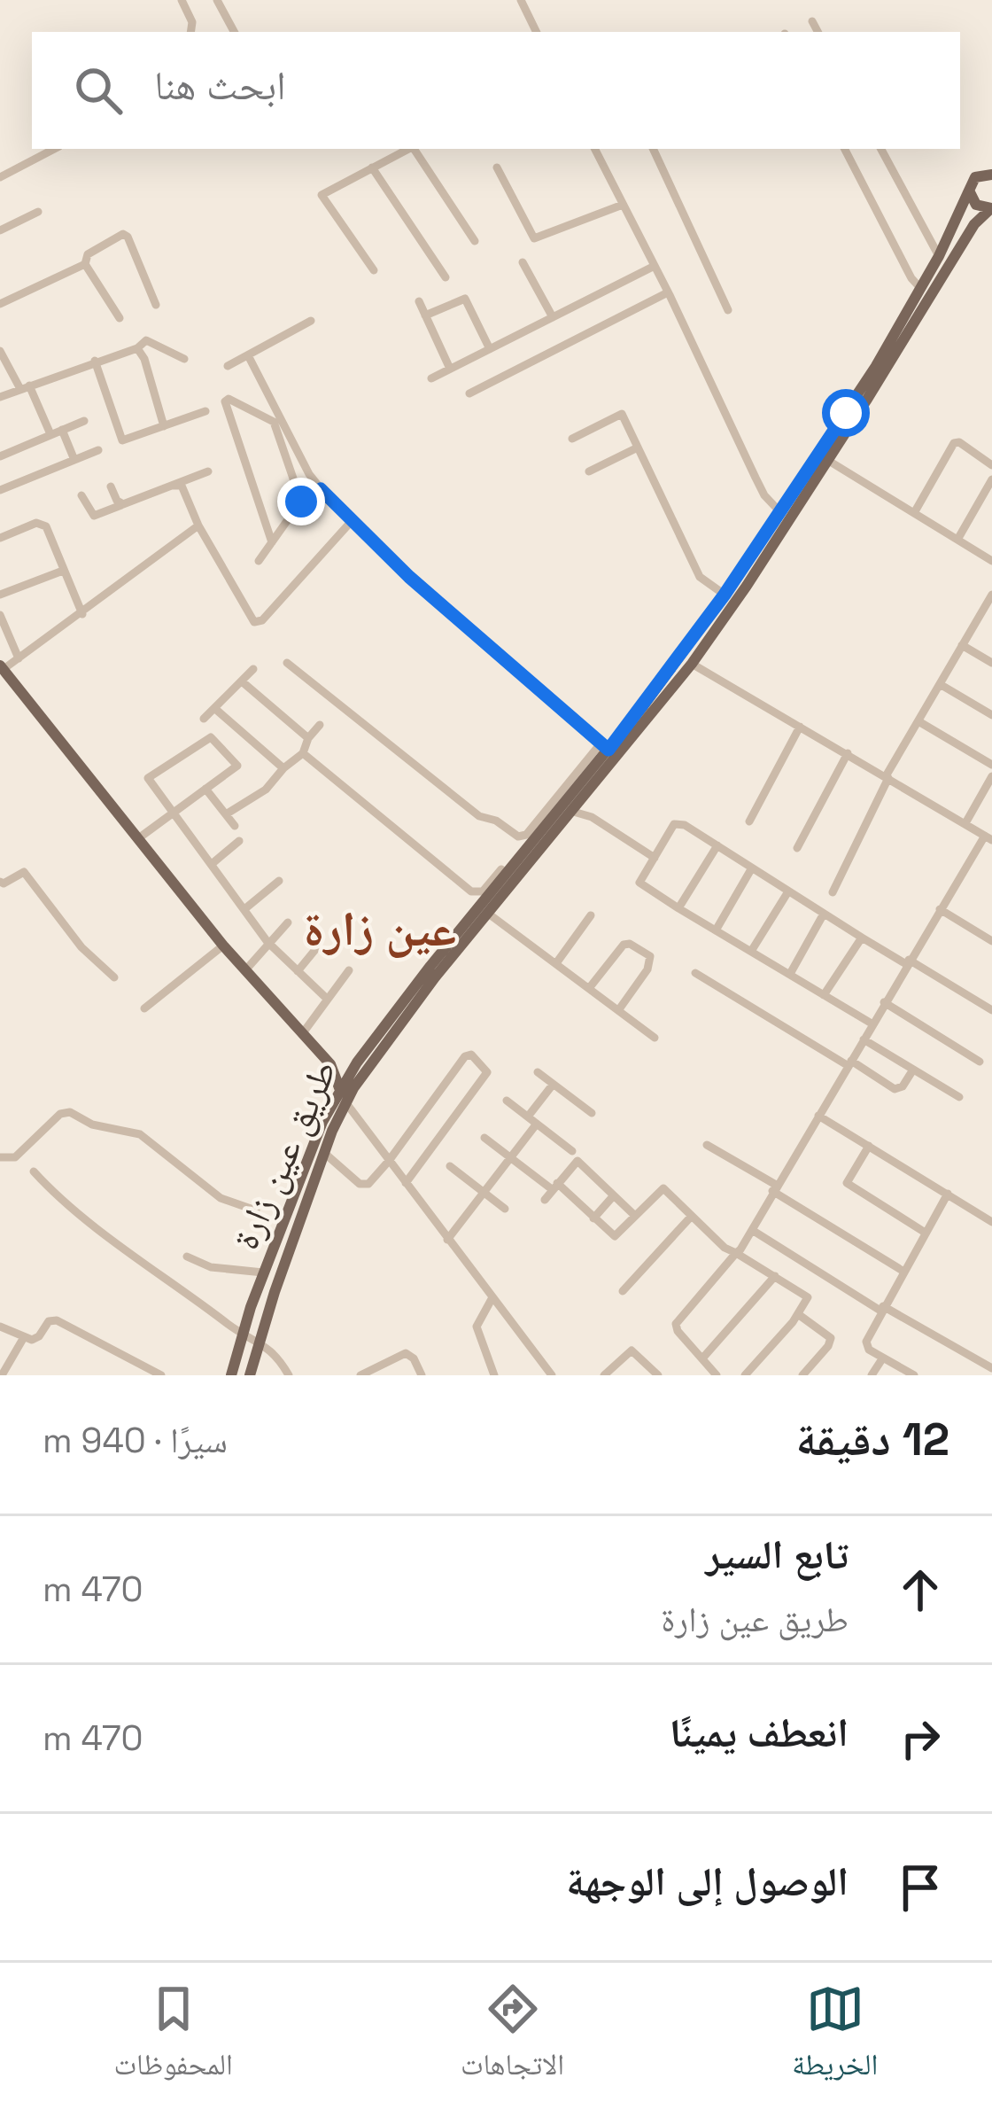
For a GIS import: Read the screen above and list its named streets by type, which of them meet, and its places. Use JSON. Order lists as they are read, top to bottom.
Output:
{
  "streets": {
    "main road": ["طريق عين زارة"]
  },
  "districts": ["عين زارة"],
  "page": {
    "search": "ابحث هنا",
    "heading": ["12 دقيقة", "سيرًا · 940 m"],
    "list": [
      ["تابع السير", "طريق عين زارة", "470 m"],
      ["انعطف يمينًا", "470 m"],
      "الوصول إلى الوجهة"
    ],
    "nav": ["الخريطة", "الاتجاهات", "المحفوظات"]
  }
}
